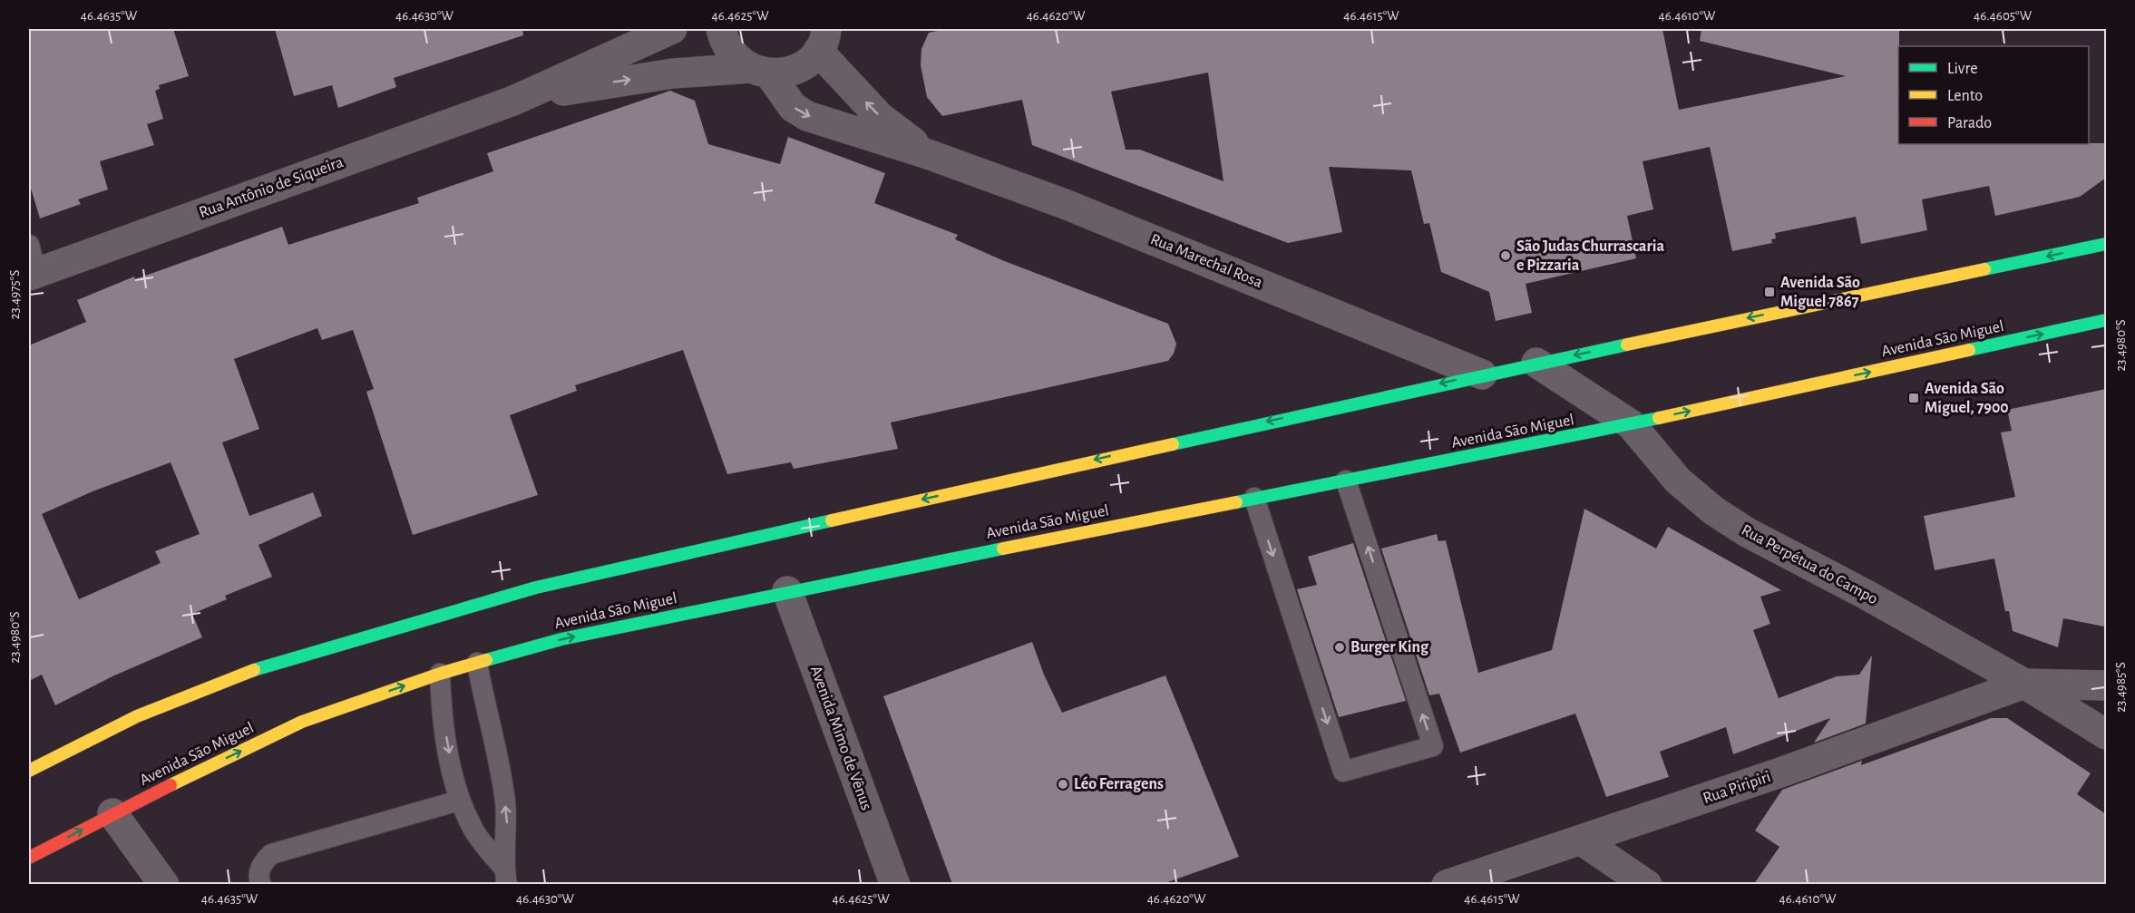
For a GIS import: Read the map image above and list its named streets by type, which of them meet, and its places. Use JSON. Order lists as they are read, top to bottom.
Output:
{
  "streets": {
    "main road": ["Avenida São Miguel"],
    "street": [
      "Rua Antônio de Siqueira",
      "Rua Marechal Rosa",
      "Rua Perpétua do Campo",
      "Avenida Mimo de Vênus",
      "Rua Piripiri"
    ]
  },
  "crossings": [
    ["Rua Antônio de Siqueira", "Rua Marechal Rosa"],
    ["Avenida São Miguel", "Rua Perpétua do Campo"],
    ["Avenida São Miguel", "Avenida Mimo de Vênus"],
    ["Rua Perpétua do Campo", "Rua Piripiri"]
  ],
  "places": {
    "other": ["São Judas Churrascaria e Pizzaria", "Burger King", "Léo Ferragens"],
    "transit": ["Avenida São Miguel 7867", "Avenida São Miguel, 7900"]
  },
  "legend": ["Livre", "Lento", "Parado"],
  "coordinates": [
    "46.4635°W",
    "46.4630°W",
    "46.4625°W",
    "46.4620°W",
    "46.4615°W",
    "46.4610°W",
    "46.4605°W",
    "23.4975°S",
    "23.4980°S",
    "23.4985°S"
  ]
}
